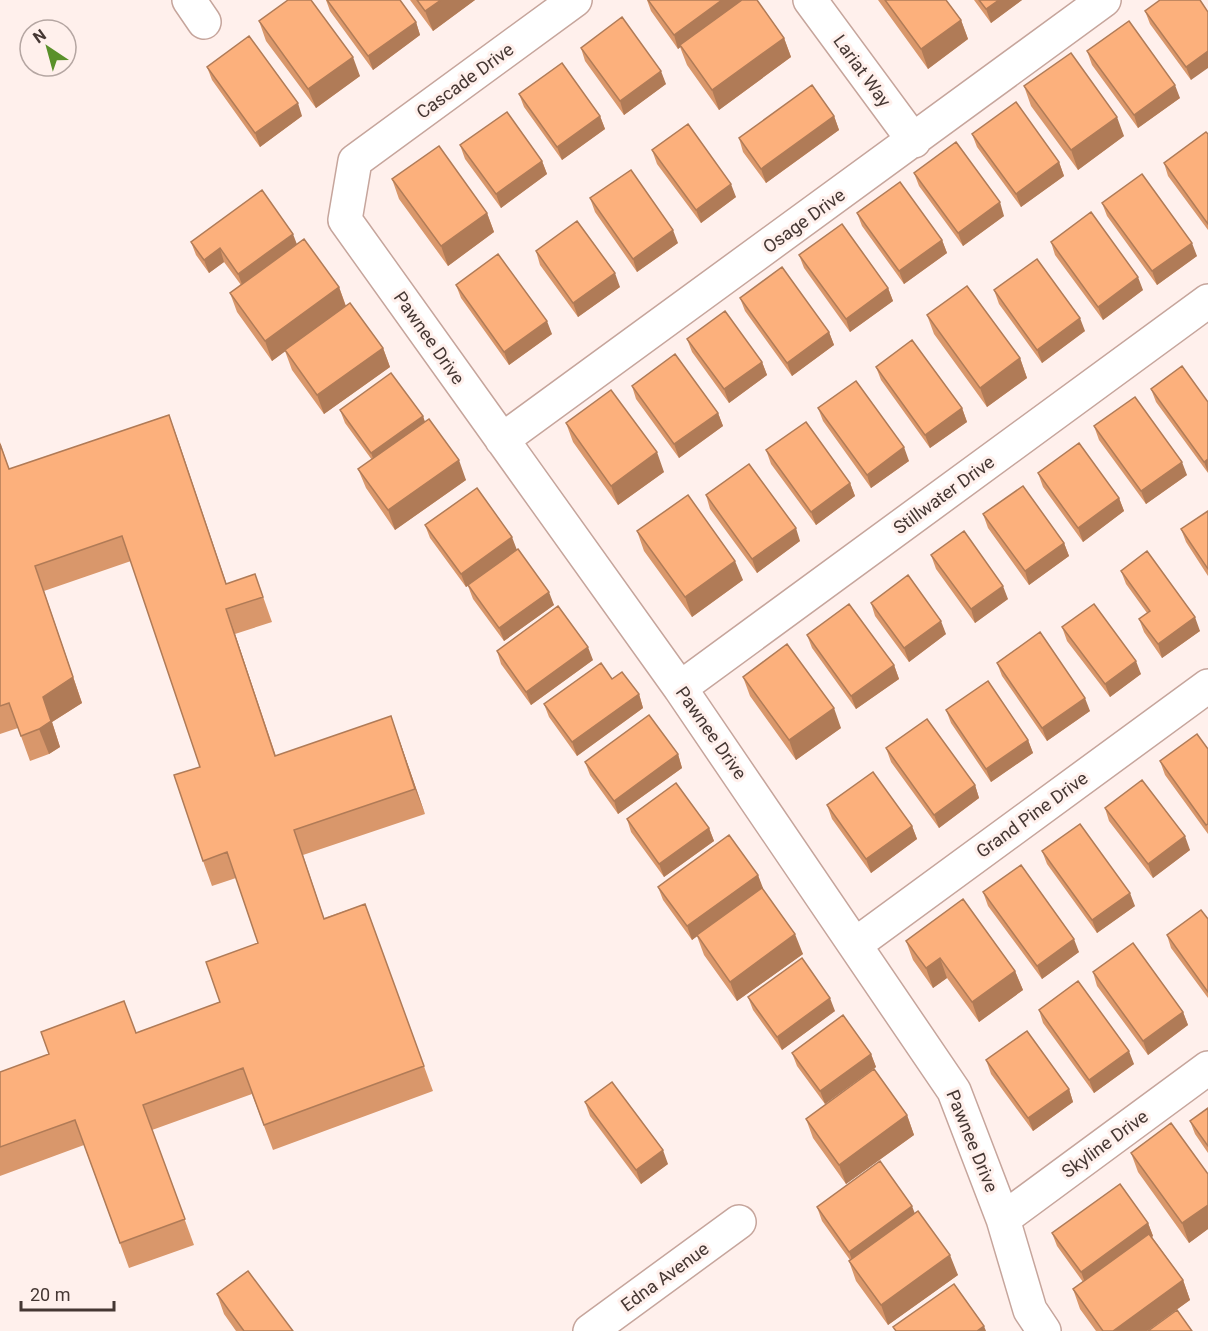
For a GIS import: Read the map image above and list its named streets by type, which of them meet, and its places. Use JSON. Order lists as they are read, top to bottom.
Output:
{
  "streets": {
    "street": [
      "Lariat Way",
      "Cascade Drive",
      "Osage Drive",
      "Pawnee Drive",
      "Stillwater Drive",
      "Grand Pine Drive",
      "Skyline Drive",
      "Edna Avenue"
    ]
  },
  "crossings": [
    ["Lariat Way", "Osage Drive"],
    ["Cascade Drive", "Pawnee Drive"],
    ["Osage Drive", "Pawnee Drive"],
    ["Pawnee Drive", "Stillwater Drive"],
    ["Pawnee Drive", "Grand Pine Drive"],
    ["Pawnee Drive", "Skyline Drive"]
  ],
  "scale_bar": "20 m",
  "north": "top left"
}
